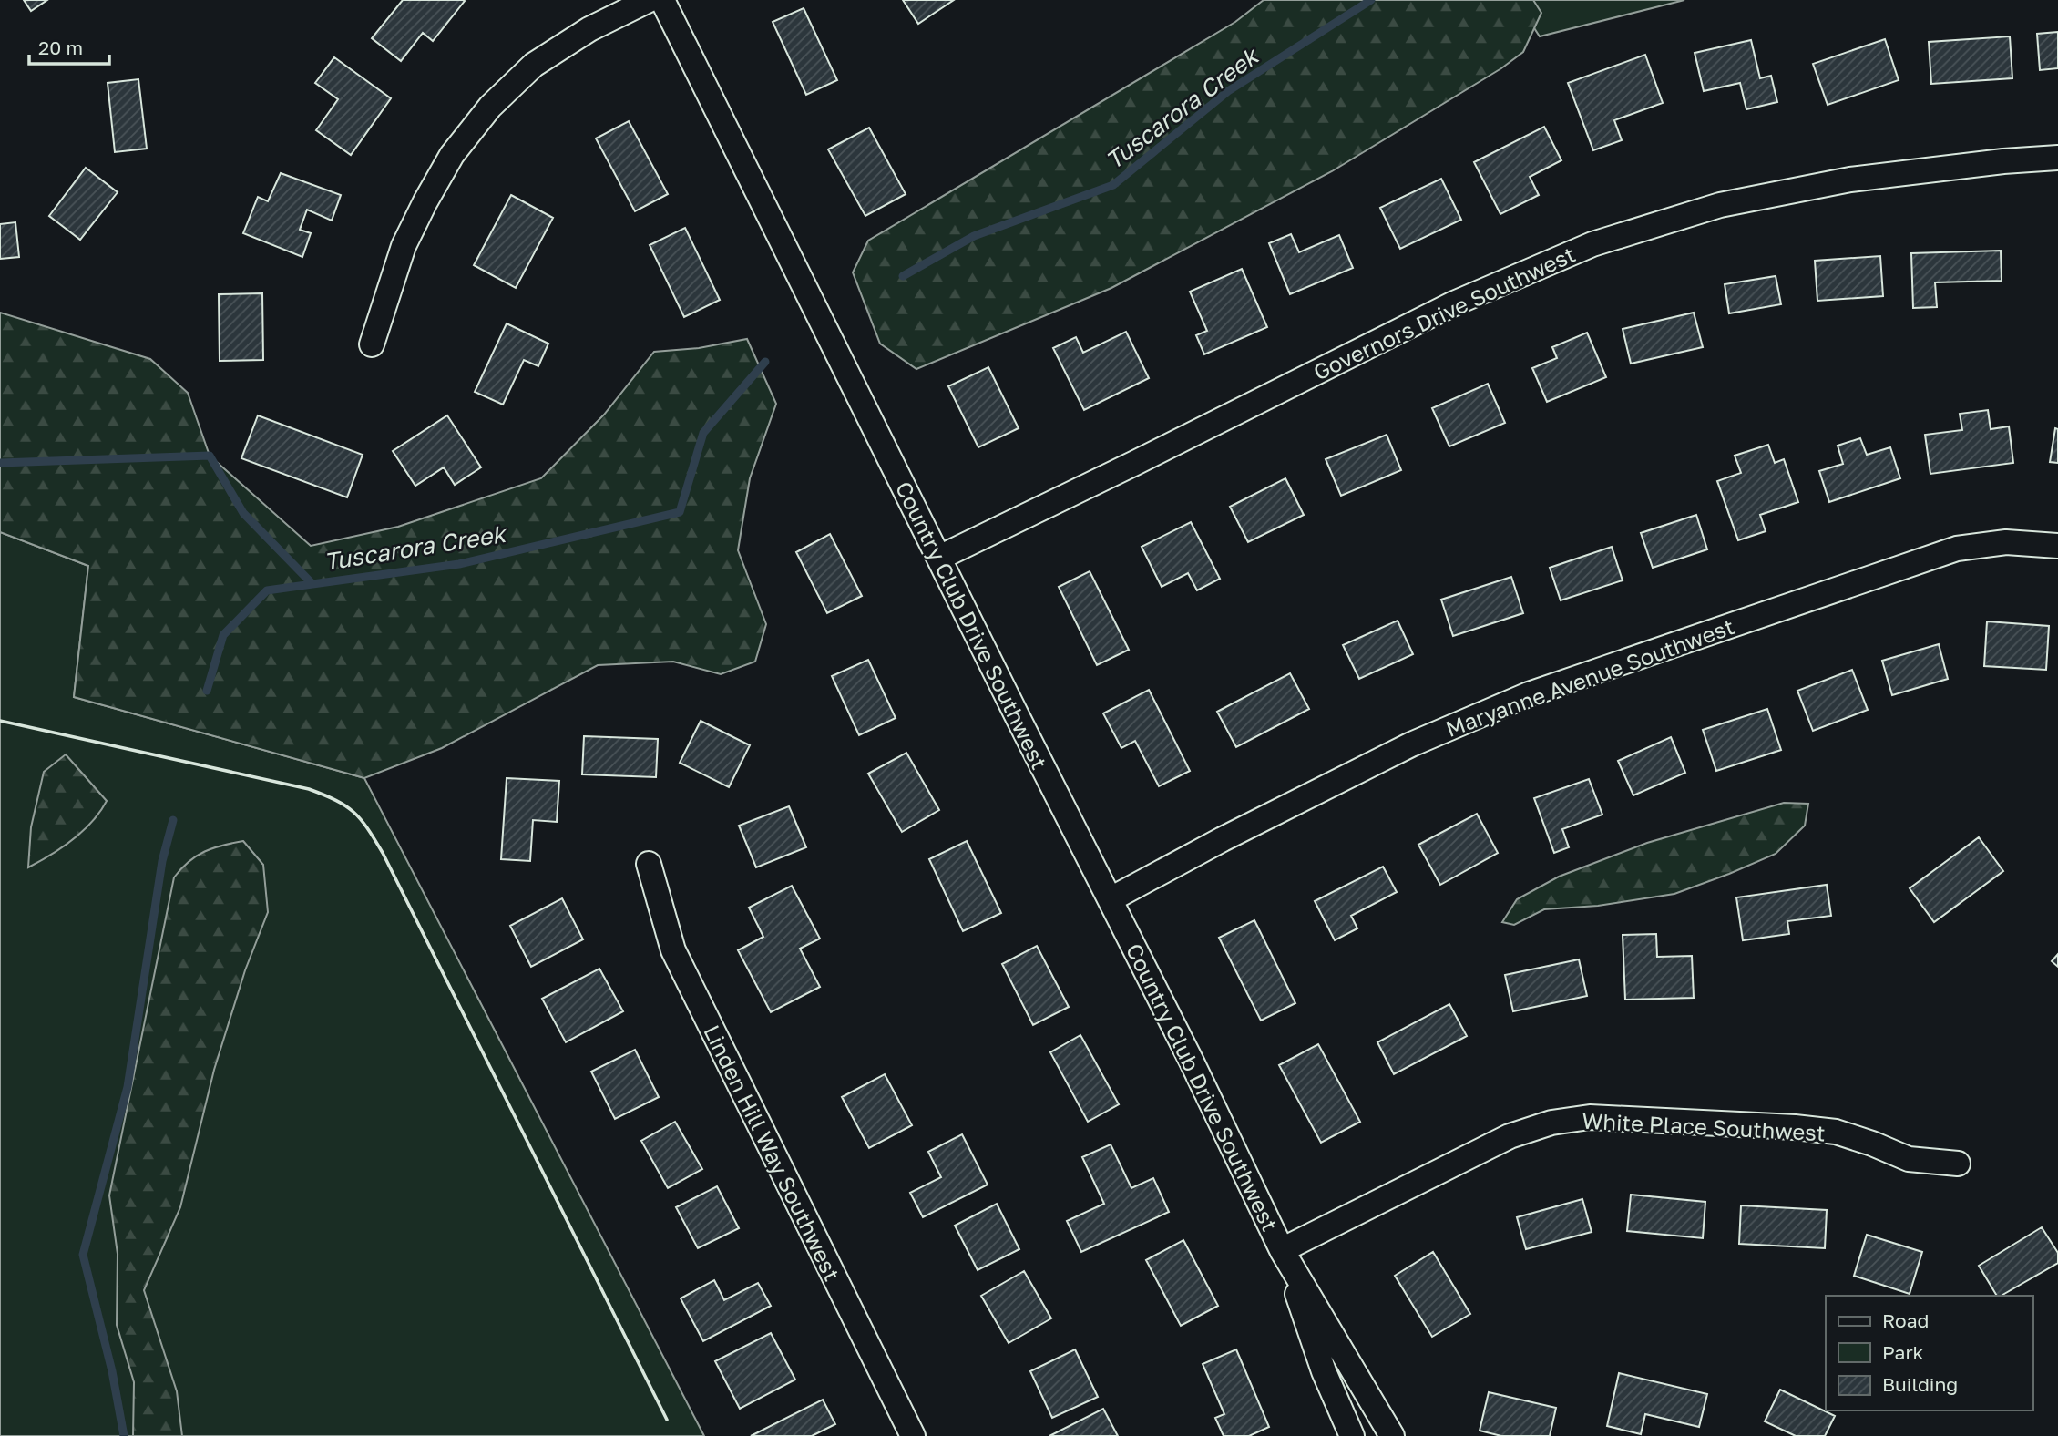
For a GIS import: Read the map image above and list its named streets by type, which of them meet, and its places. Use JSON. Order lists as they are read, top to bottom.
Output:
{
  "streets": {
    "street": [
      "Governors Drive Southwest",
      "Country Club Drive Southwest",
      "Maryanne Avenue Southwest",
      "White Place Southwest",
      "Linden Hill Way Southwest"
    ]
  },
  "crossings": [
    ["Governors Drive Southwest", "Country Club Drive Southwest"],
    ["Country Club Drive Southwest", "Maryanne Avenue Southwest"],
    ["Country Club Drive Southwest", "White Place Southwest"]
  ],
  "water": ["Tuscarora Creek"],
  "legend": ["Road", "Park", "Building"],
  "scale_bar": "20 m"
}
